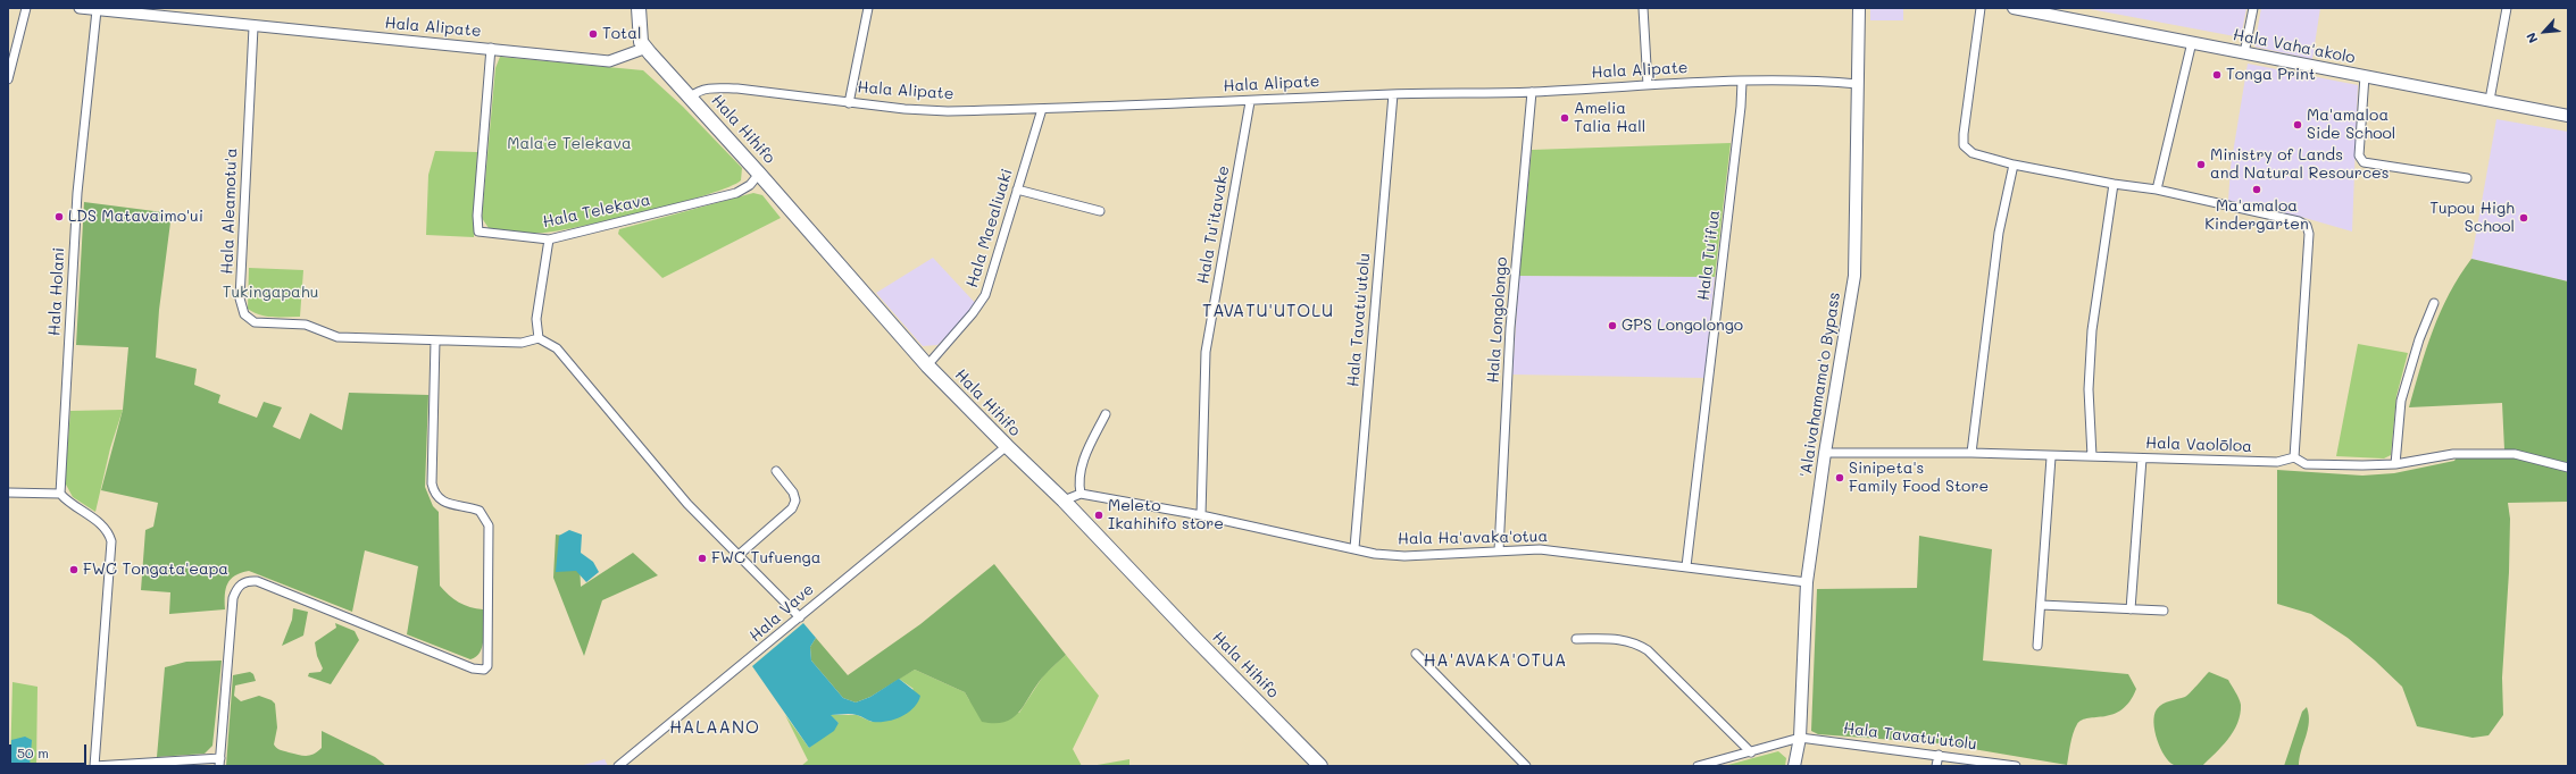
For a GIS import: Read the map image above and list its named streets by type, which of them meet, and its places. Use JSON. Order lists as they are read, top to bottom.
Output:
{
  "streets": {
    "main road": ["Hala Vaha'akolo", "Hala Hihifo", "'Alaivahamama'o Bypass"],
    "street": [
      "Hala Alipate",
      "Hala Aleamotu'a",
      "Hala Telekava",
      "Hala Tu'itavake",
      "Hala Maealiuaki",
      "Hala Tu'ifua",
      "Hala Holani",
      "Hala Tavatu'utolu",
      "Hala Longolongo",
      "Hala Vaolōloa",
      "Hala Ha'avaka'otua",
      "Hala Vave"
    ]
  },
  "crossings": [
    ["Hala Alipate", "Hala Hihifo"],
    ["Hala Alipate", "Hala Aleamotu'a"],
    ["Hala Alipate", "Hala Telekava"],
    ["Hala Alipate", "Hala Tu'itavake"],
    ["Hala Alipate", "Hala Maealiuaki"],
    ["Hala Alipate", "Hala Tu'ifua"],
    ["Hala Alipate", "Hala Holani"],
    ["Hala Alipate", "Hala Tavatu'utolu"],
    ["Hala Alipate", "Hala Longolongo"],
    ["Hala Alipate", "'Alaivahamama'o Bypass"],
    ["Hala Hihifo", "Hala Telekava"],
    ["Hala Hihifo", "Hala Maealiuaki"],
    ["Hala Hihifo", "Hala Vave"],
    ["Hala Tu'itavake", "Hala Ha'avaka'otua"],
    ["Hala Tu'ifua", "Hala Ha'avaka'otua"],
    ["Hala Tavatu'utolu", "'Alaivahamama'o Bypass"],
    ["Hala Tavatu'utolu", "Hala Ha'avaka'otua"],
    ["Hala Longolongo", "Hala Ha'avaka'otua"],
    ["'Alaivahamama'o Bypass", "Hala Vaolōloa"],
    ["'Alaivahamama'o Bypass", "Hala Ha'avaka'otua"]
  ],
  "districts": ["TAVATU'UTOLU", "HA'AVAKA'OTUA", "HALAANO"],
  "parks": ["Mala'e Telekava", "Tukingapahu"],
  "places": [
    "Total",
    "Tonga Print",
    "Amelia Talia Hall",
    "Ma'amaloa Side School",
    "Ministry of Lands and Natural Resources",
    "Ma'amaloa Kindergarten",
    "LDS Matavaimo'ui",
    "Tupou High School",
    "GPS Longolongo",
    "Sinipeta's Family Food Store",
    "Meleto Ikahihifo store",
    "FWC Tufuenga",
    "FWC Tongata'eapa"
  ],
  "scale_bar": "50 m",
  "north": "bottom left"
}
